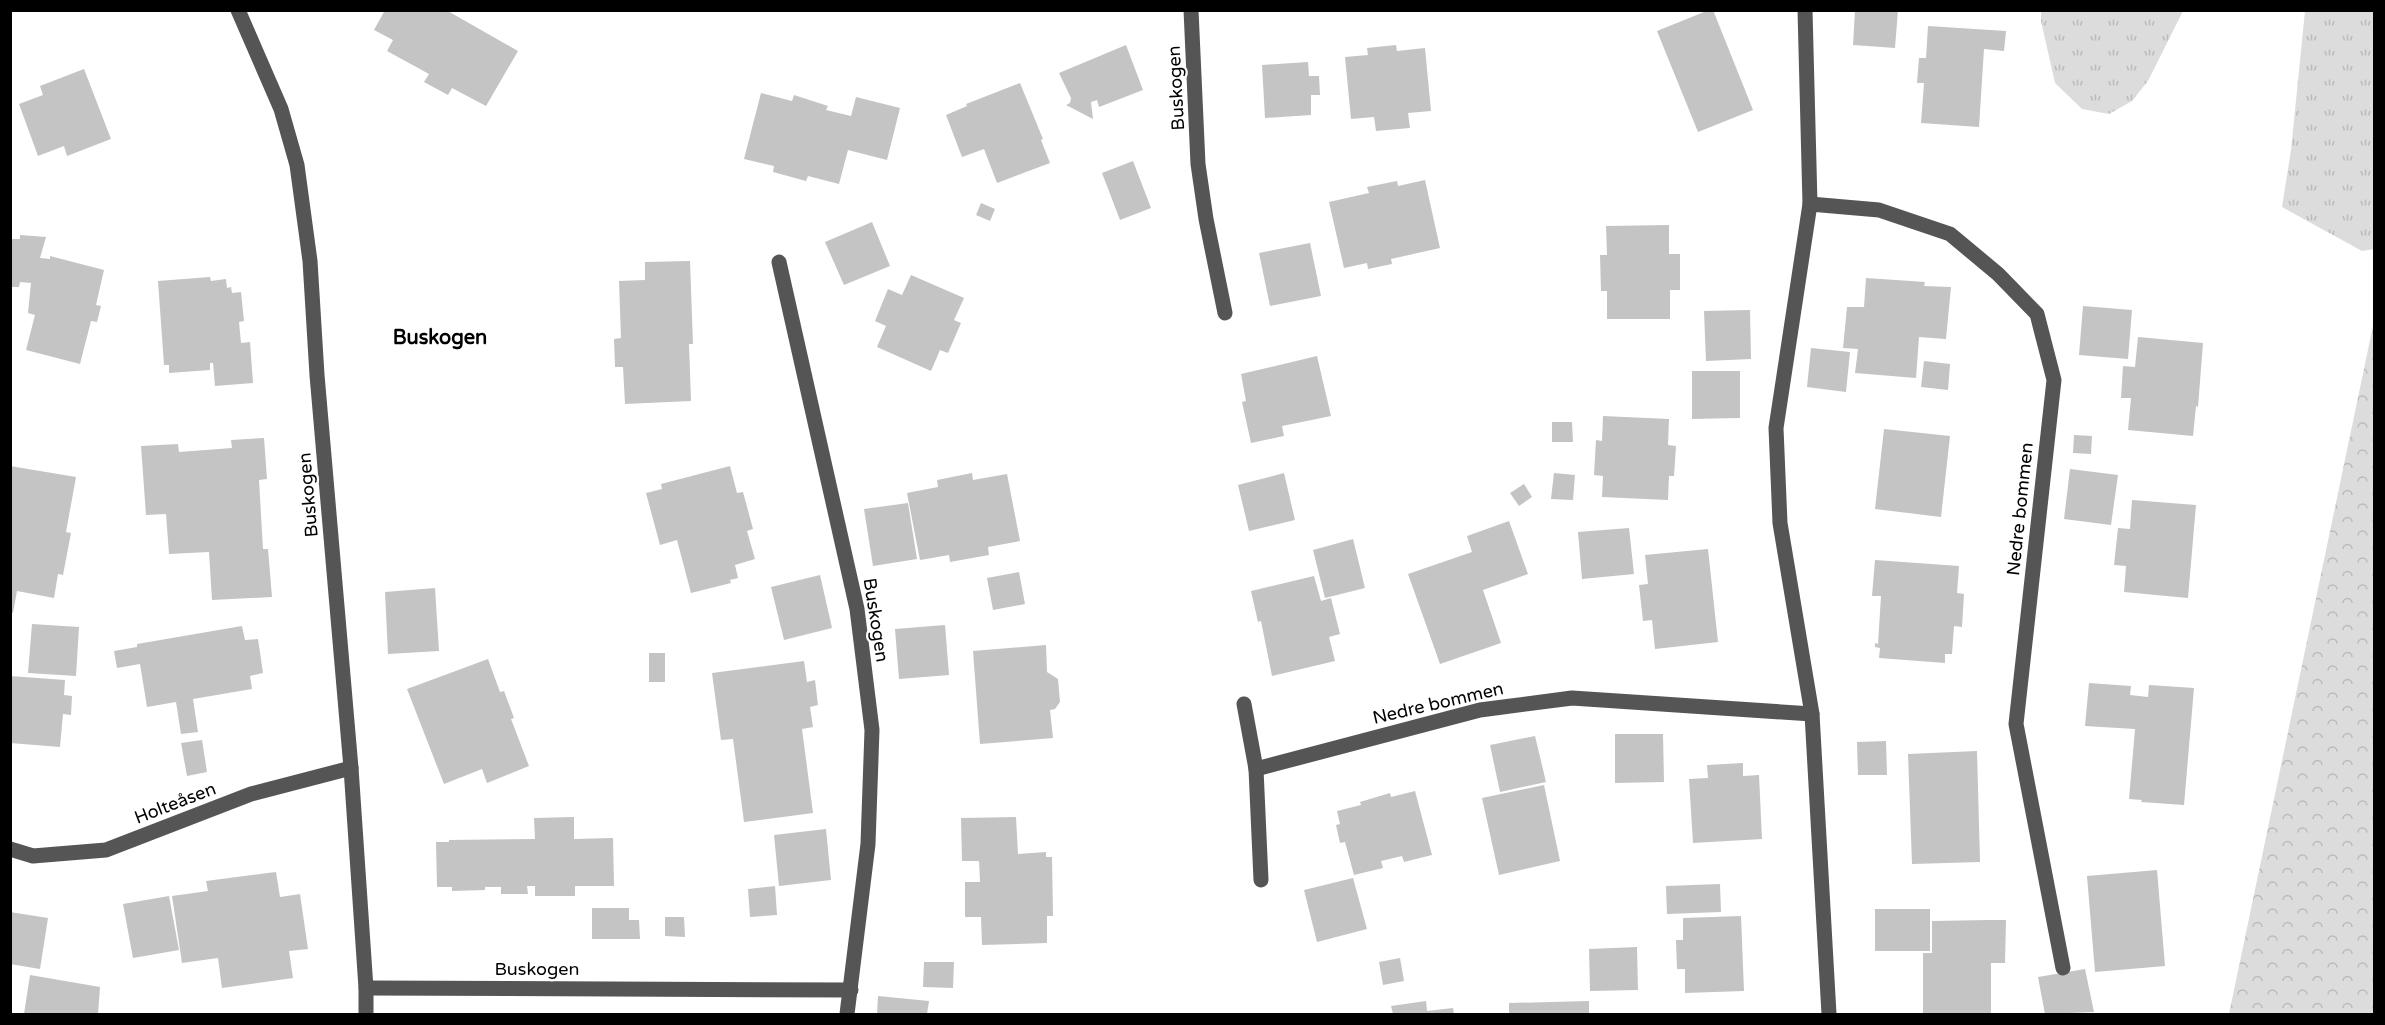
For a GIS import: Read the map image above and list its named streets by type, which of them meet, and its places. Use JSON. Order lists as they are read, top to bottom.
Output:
{
  "streets": {
    "street": ["Buskogen", "Nedre bommen", "Holteåsen"]
  },
  "crossings": [
    ["Buskogen", "Holteåsen"]
  ],
  "districts": ["Buskogen"]
}
